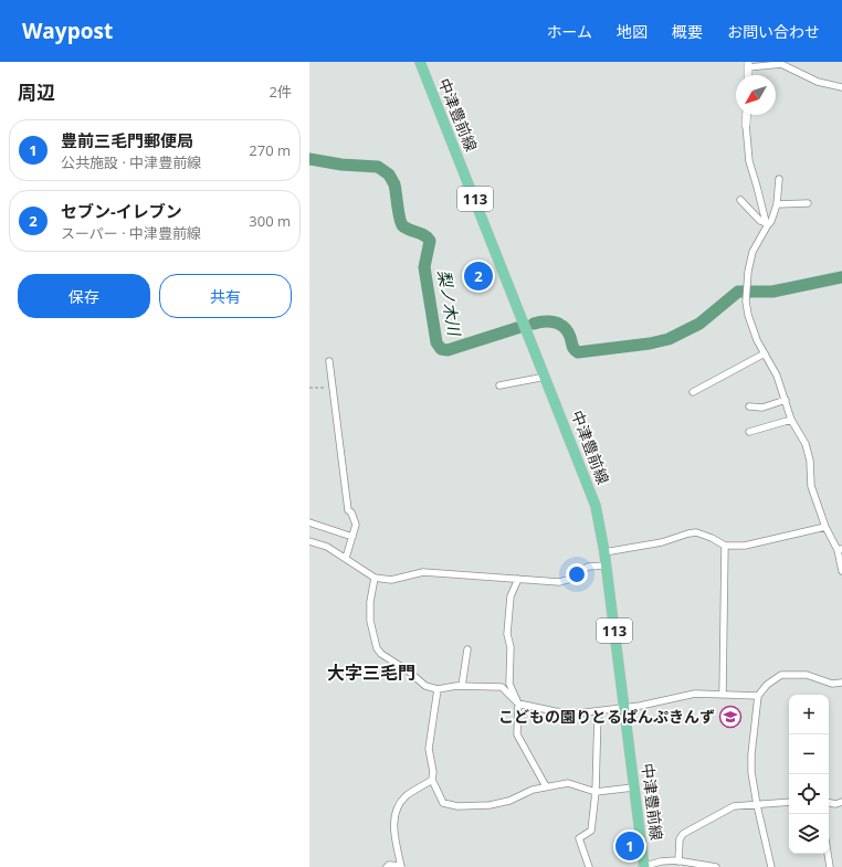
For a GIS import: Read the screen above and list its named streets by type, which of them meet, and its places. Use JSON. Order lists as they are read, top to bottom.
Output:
{
  "streets": {
    "main road": ["中津豊前線", "113"]
  },
  "districts": ["大字三毛門"],
  "water": ["梨ノ木川"],
  "places": {
    "school or university": ["こどもの園りとるぱんぷきんず"]
  },
  "north": "bottom left",
  "page": {
    "header": "Waypost",
    "nav": [
      "ホーム",
      "地図",
      "概要",
      "お問い合わせ"
    ],
    "heading": ["周辺", "2件"],
    "list": [
      {
        "mark": "1",
        "name": "豊前三毛門郵便局",
        "note": "公共施設 · 中津豊前線",
        "value": "270 m"
      },
      {
        "mark": "2",
        "name": "セブン-イレブン",
        "note": "スーパー · 中津豊前線",
        "value": "300 m"
      }
    ],
    "pins": ["2", "1"],
    "buttons": ["保存", "共有"],
    "map_buttons": ["+", "−"]
  }
}
